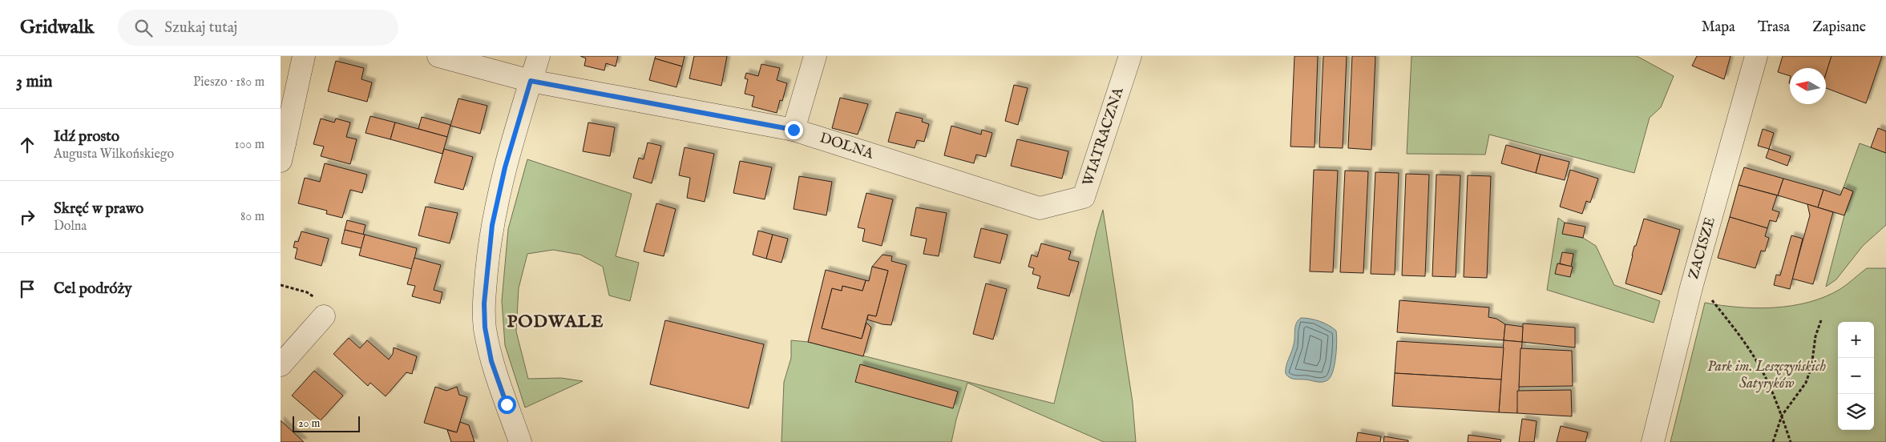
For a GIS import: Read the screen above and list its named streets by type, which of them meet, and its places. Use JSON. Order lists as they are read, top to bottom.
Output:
{
  "streets": {
    "street": ["WIATRACZNA", "DOLNA", "ZACISZE"]
  },
  "crossings": [
    ["WIATRACZNA", "DOLNA"]
  ],
  "districts": ["PODWALE"],
  "parks": ["Park im. Leszczyńskich Satyryków"],
  "scale_bar": "20 m",
  "north": "left",
  "page": {
    "header": "Gridwalk",
    "search": "Szukaj tutaj",
    "nav": ["Mapa", "Trasa", "Zapisane"],
    "heading": ["3 min", "Pieszo · 180 m"],
    "list": [
      ["Idź prosto", "Augusta Wilkońskiego", "100 m"],
      ["Skręć w prawo", "Dolna", "80 m"],
      "Cel podróży"
    ],
    "map_buttons": ["+", "−"],
    "scale": "20 m"
  }
}
